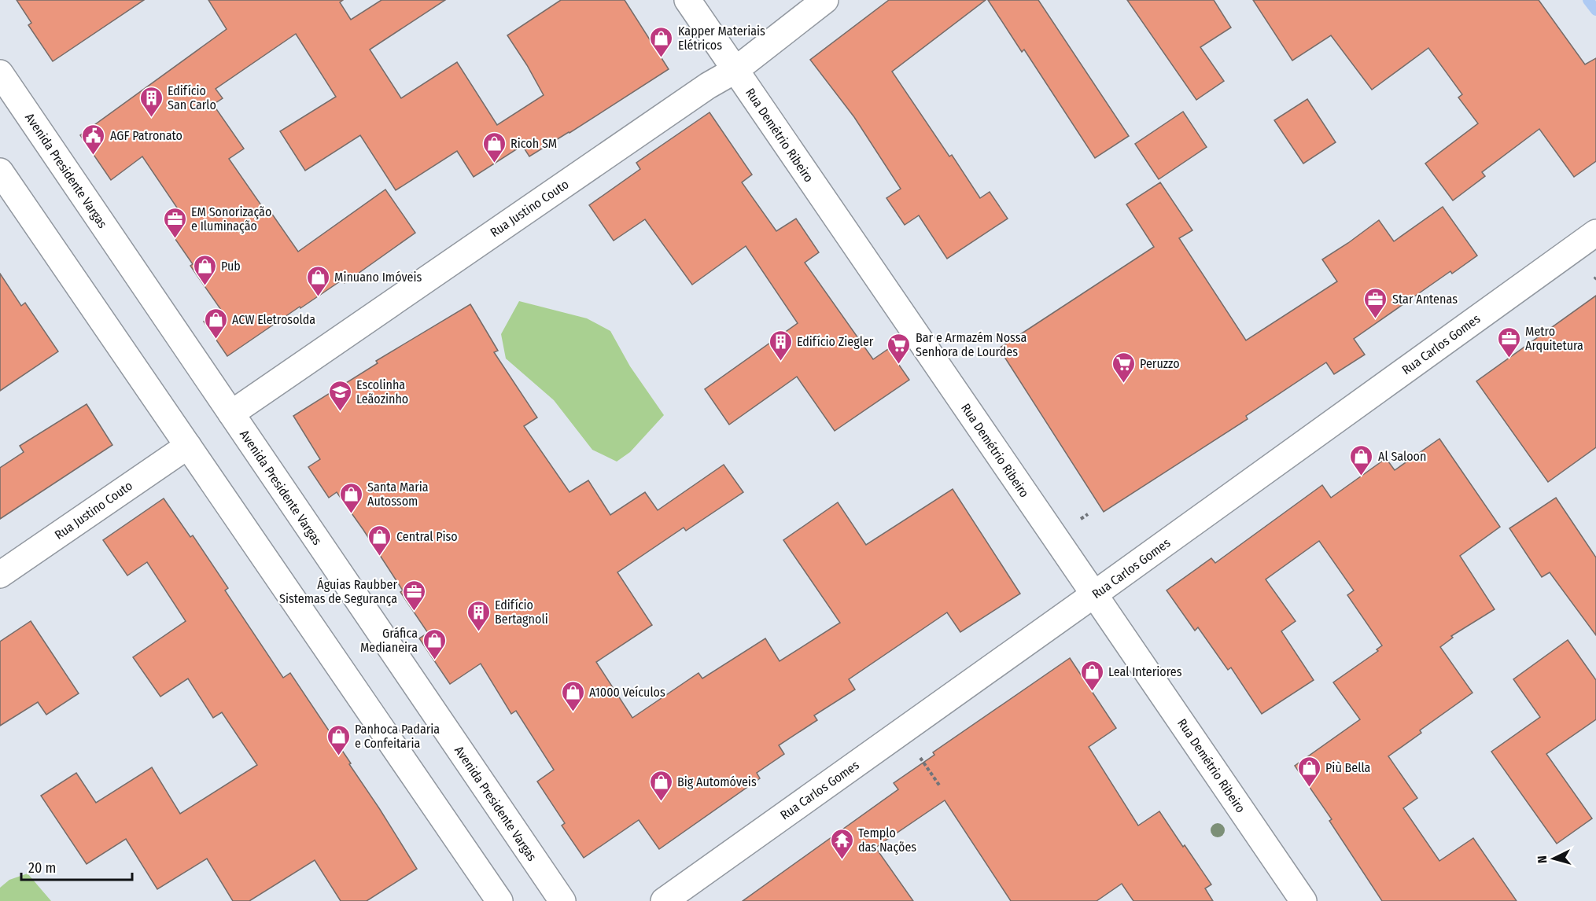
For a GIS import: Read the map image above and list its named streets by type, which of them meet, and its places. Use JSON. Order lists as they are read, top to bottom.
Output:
{
  "streets": {
    "street": [
      "Rua Demétrio Ribeiro",
      "Avenida Presidente Vargas",
      "Rua Justino Couto",
      "Rua Carlos Gomes"
    ]
  },
  "crossings": [
    ["Rua Demétrio Ribeiro", "Rua Justino Couto"],
    ["Rua Demétrio Ribeiro", "Rua Carlos Gomes"],
    ["Avenida Presidente Vargas", "Rua Justino Couto"]
  ],
  "places": {
    "shop": [
      "Kapper Materiais Elétricos",
      "Ricoh SM",
      "Pub",
      "Minuano Imóveis",
      "ACW Eletrosolda",
      "Al Saloon",
      "Santa Maria Autossom",
      "Central Piso",
      "Gráfica Medianeira",
      "Leal Interiores",
      "A1000 Veículos",
      "Panhoca Padaria e Confeitaria",
      "Più Bella",
      "Big Automóveis"
    ],
    "building": ["Edifício San Carlo", "Edifício Ziegler", "Edifício Bertagnoli"],
    "public building": ["AGF Patronato"],
    "office": [
      "EM Sonorização e Iluminação",
      "Star Antenas",
      "Metro Arquitetura",
      "Águias Raubber Sistemas de Segurança"
    ],
    "supermarket": ["Bar e Armazém Nossa Senhora de Lourdes", "Peruzzo"],
    "school or university": ["Escolinha Leãozinho"],
    "temple": ["Templo das Nações"]
  },
  "scale_bar": "20 m",
  "north": "left"
}
